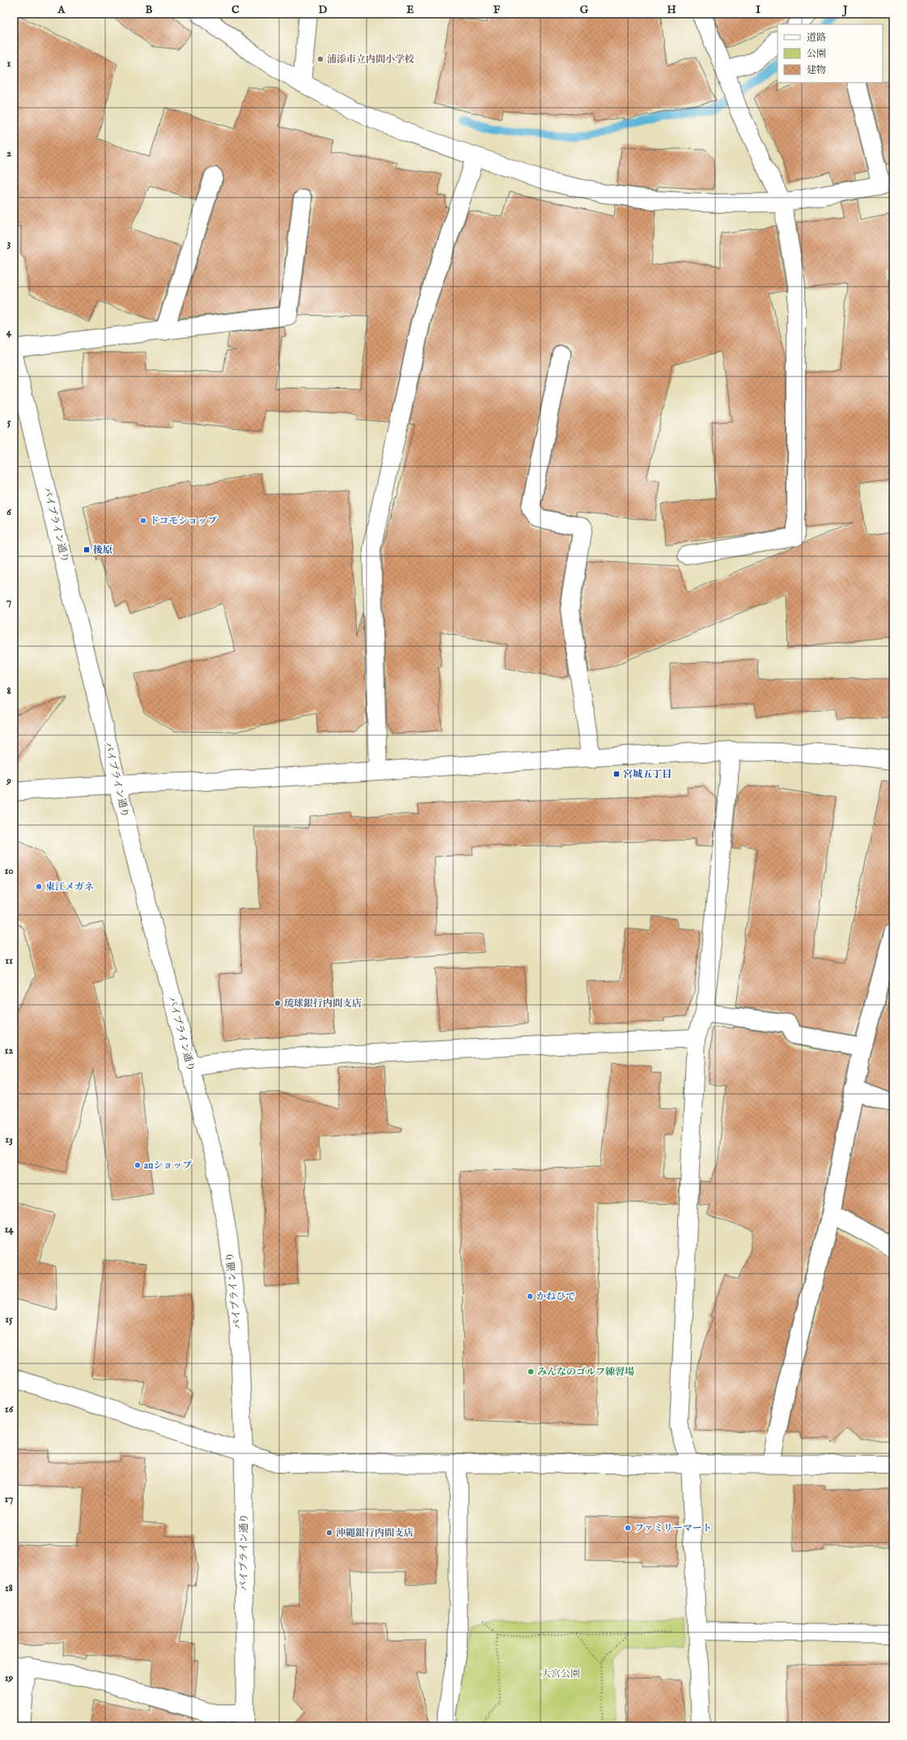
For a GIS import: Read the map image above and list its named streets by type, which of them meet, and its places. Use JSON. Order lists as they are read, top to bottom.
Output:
{
  "streets": {
    "street": ["パイプライン通り"]
  },
  "parks": ["大宮公園"],
  "places": {
    "other": [
      "浦添市立内間小学校",
      "ドコモショップ",
      "東江メガネ",
      "琉球銀行内間支店",
      "auショップ",
      "かねひで",
      "みんなのゴルフ練習場",
      "ファミリーマート",
      "沖縄銀行内間支店"
    ],
    "transit": ["後原", "宮城五丁目"]
  },
  "legend": ["道路", "公園", "建物"],
  "grid": {
    "columns": [
      "A",
      "B",
      "C",
      "D",
      "E",
      "F",
      "G",
      "H",
      "I",
      "J"
    ],
    "rows": [
      "1",
      "2",
      "3",
      "4",
      "5",
      "6",
      "7",
      "8",
      "9",
      "10",
      "11",
      "12",
      "13",
      "14",
      "15",
      "16",
      "17",
      "18",
      "19"
    ]
  }
}
